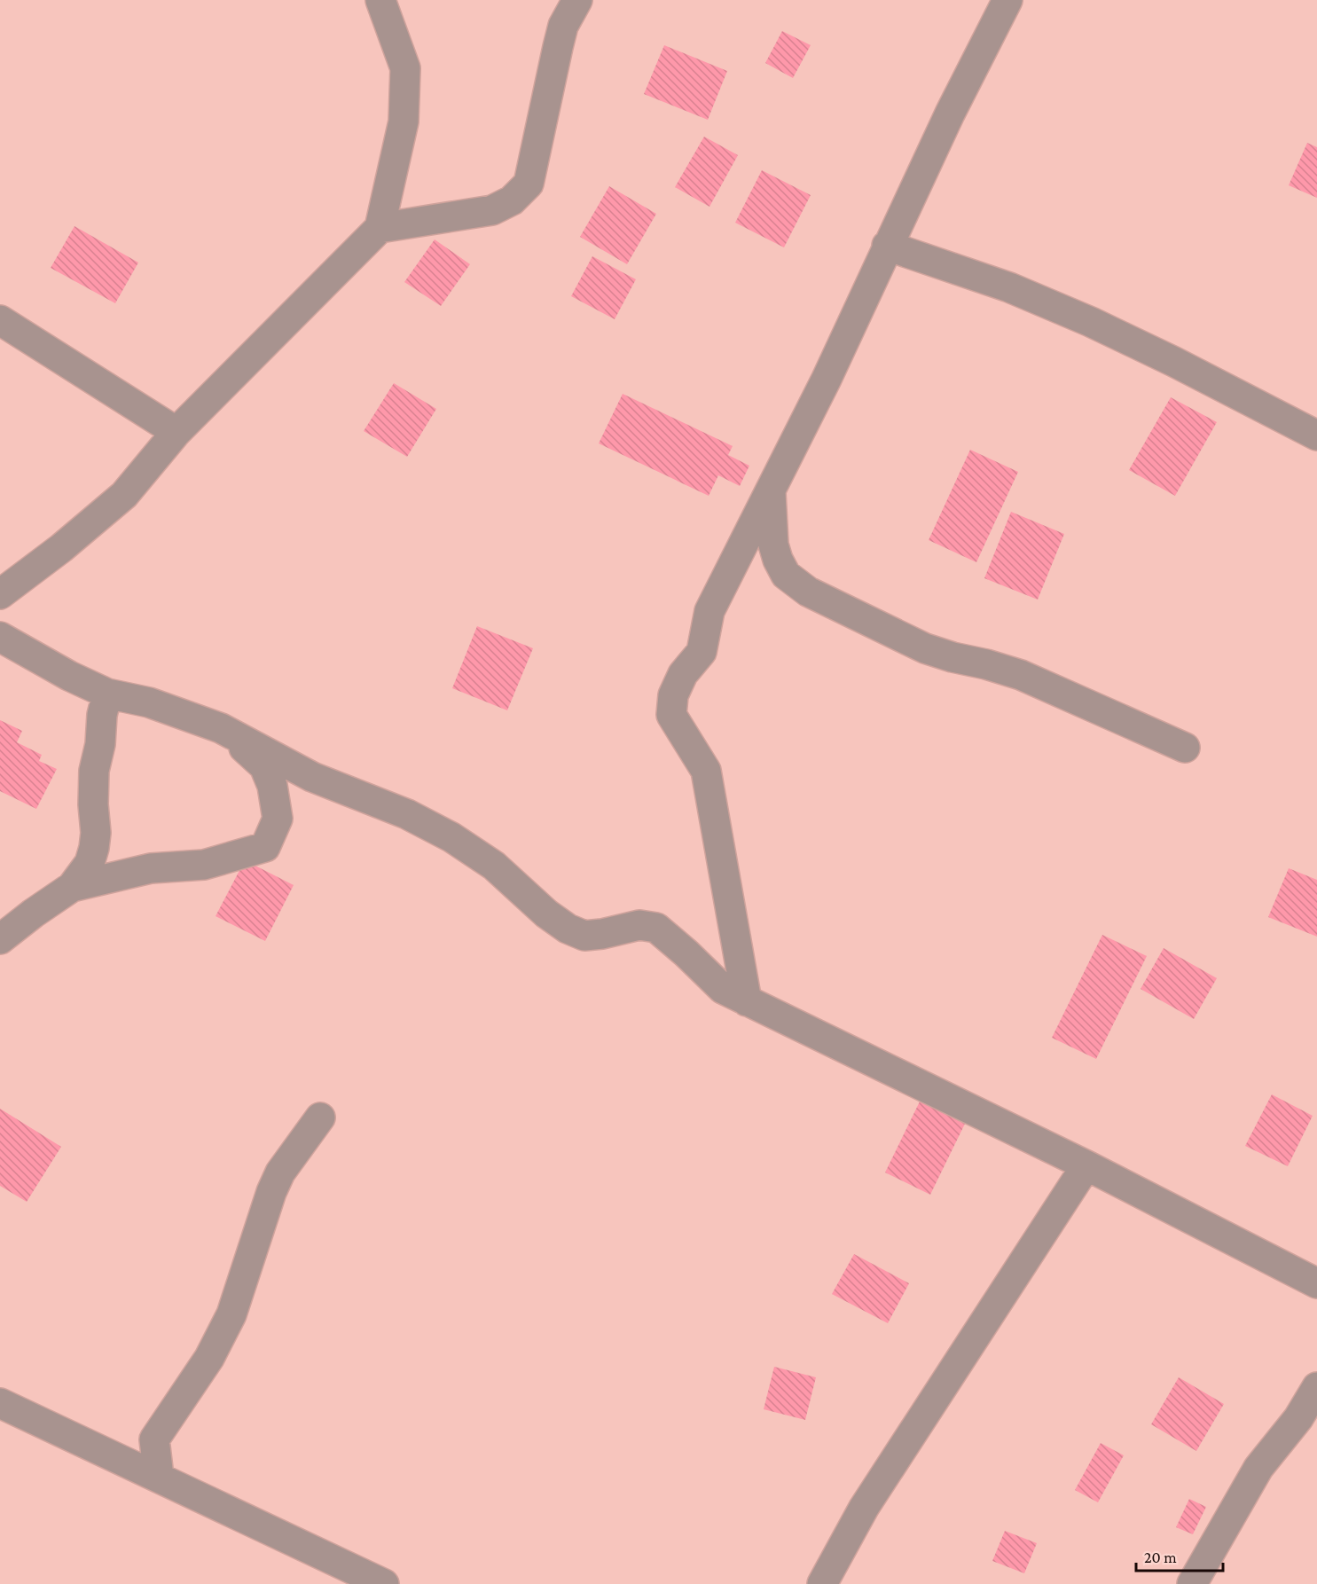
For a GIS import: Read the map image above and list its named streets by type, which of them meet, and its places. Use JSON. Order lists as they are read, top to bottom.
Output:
{
  "scale_bar": "20 m"
}
